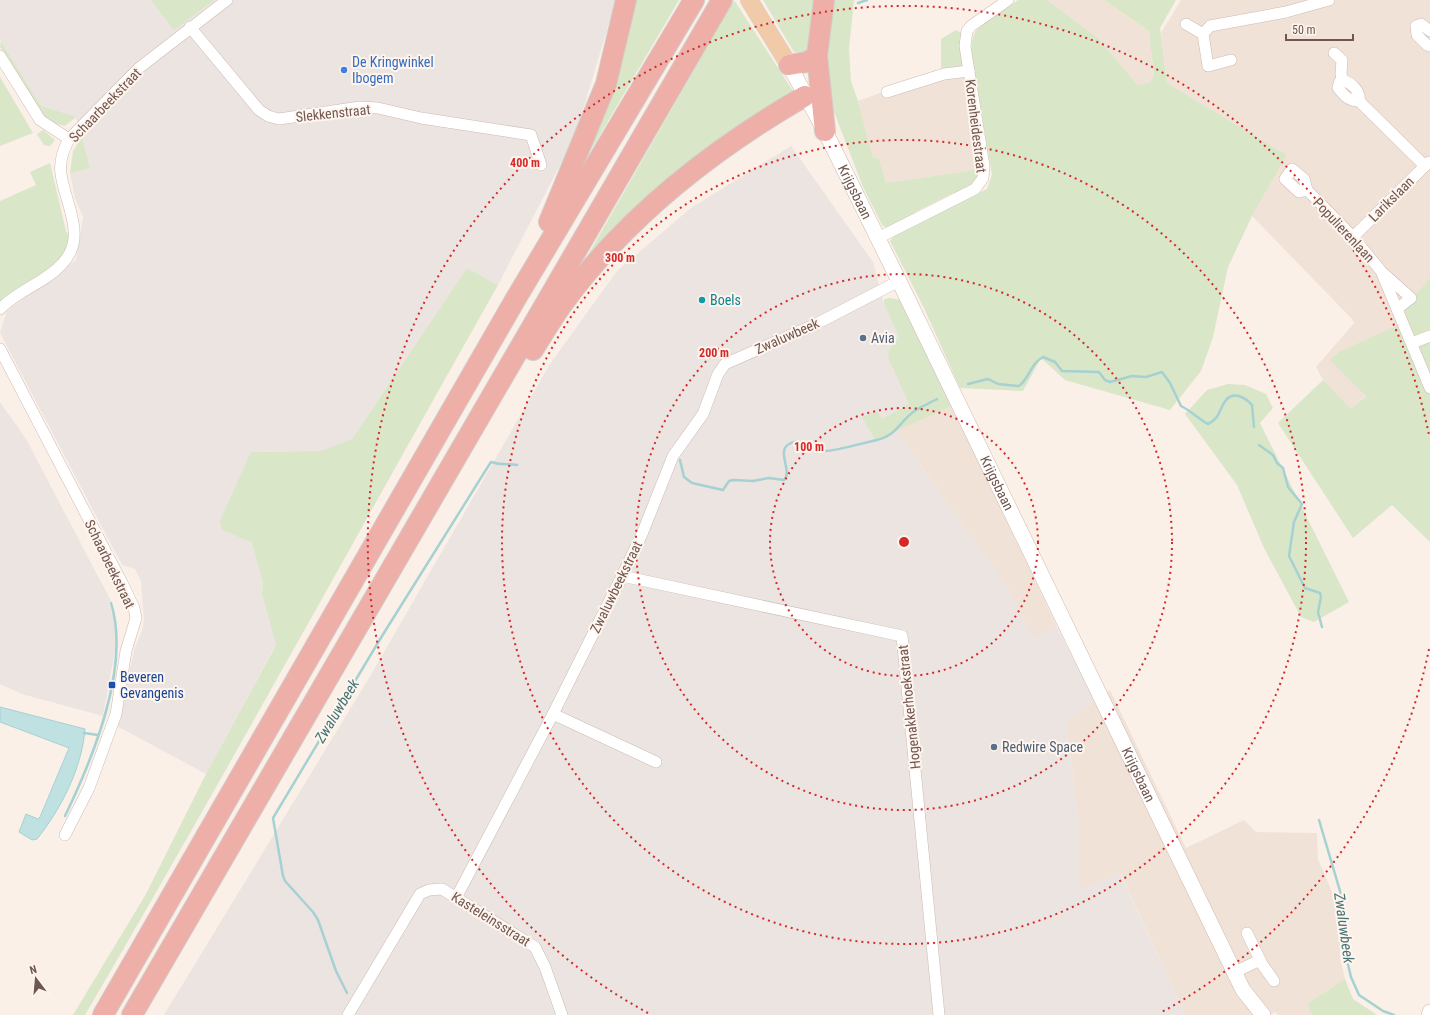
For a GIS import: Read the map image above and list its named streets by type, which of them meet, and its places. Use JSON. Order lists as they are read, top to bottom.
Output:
{
  "streets": {
    "main road": ["Krijgsbaan"],
    "street": [
      "Schaarbeekstraat",
      "Slekkenstraat",
      "Korenheidestraat",
      "Larikslaan",
      "Populierenlaan",
      "Zwaluwbeek",
      "Zwaluwbeekstraat",
      "Hogenakkerhoekstraat",
      "Kasteleinsstraat"
    ]
  },
  "crossings": [
    ["Schaarbeekstraat", "Slekkenstraat"],
    ["Korenheidestraat", "Krijgsbaan"],
    ["Krijgsbaan", "Zwaluwbeek"],
    ["Larikslaan", "Populierenlaan"],
    ["Zwaluwbeek", "Zwaluwbeekstraat"],
    ["Zwaluwbeekstraat", "Hogenakkerhoekstraat"],
    ["Zwaluwbeekstraat", "Kasteleinsstraat"]
  ],
  "water": ["Zwaluwbeek"],
  "places": {
    "other": [
      "De Kringwinkel Ibogem",
      "Boels",
      "Avia",
      "Redwire Space"
    ],
    "transit": ["Beveren Gevangenis"]
  },
  "scale_bar": "50 m",
  "north": "top",
  "rings": [
    "400 m",
    "300 m",
    "200 m",
    "100 m"
  ]
}
